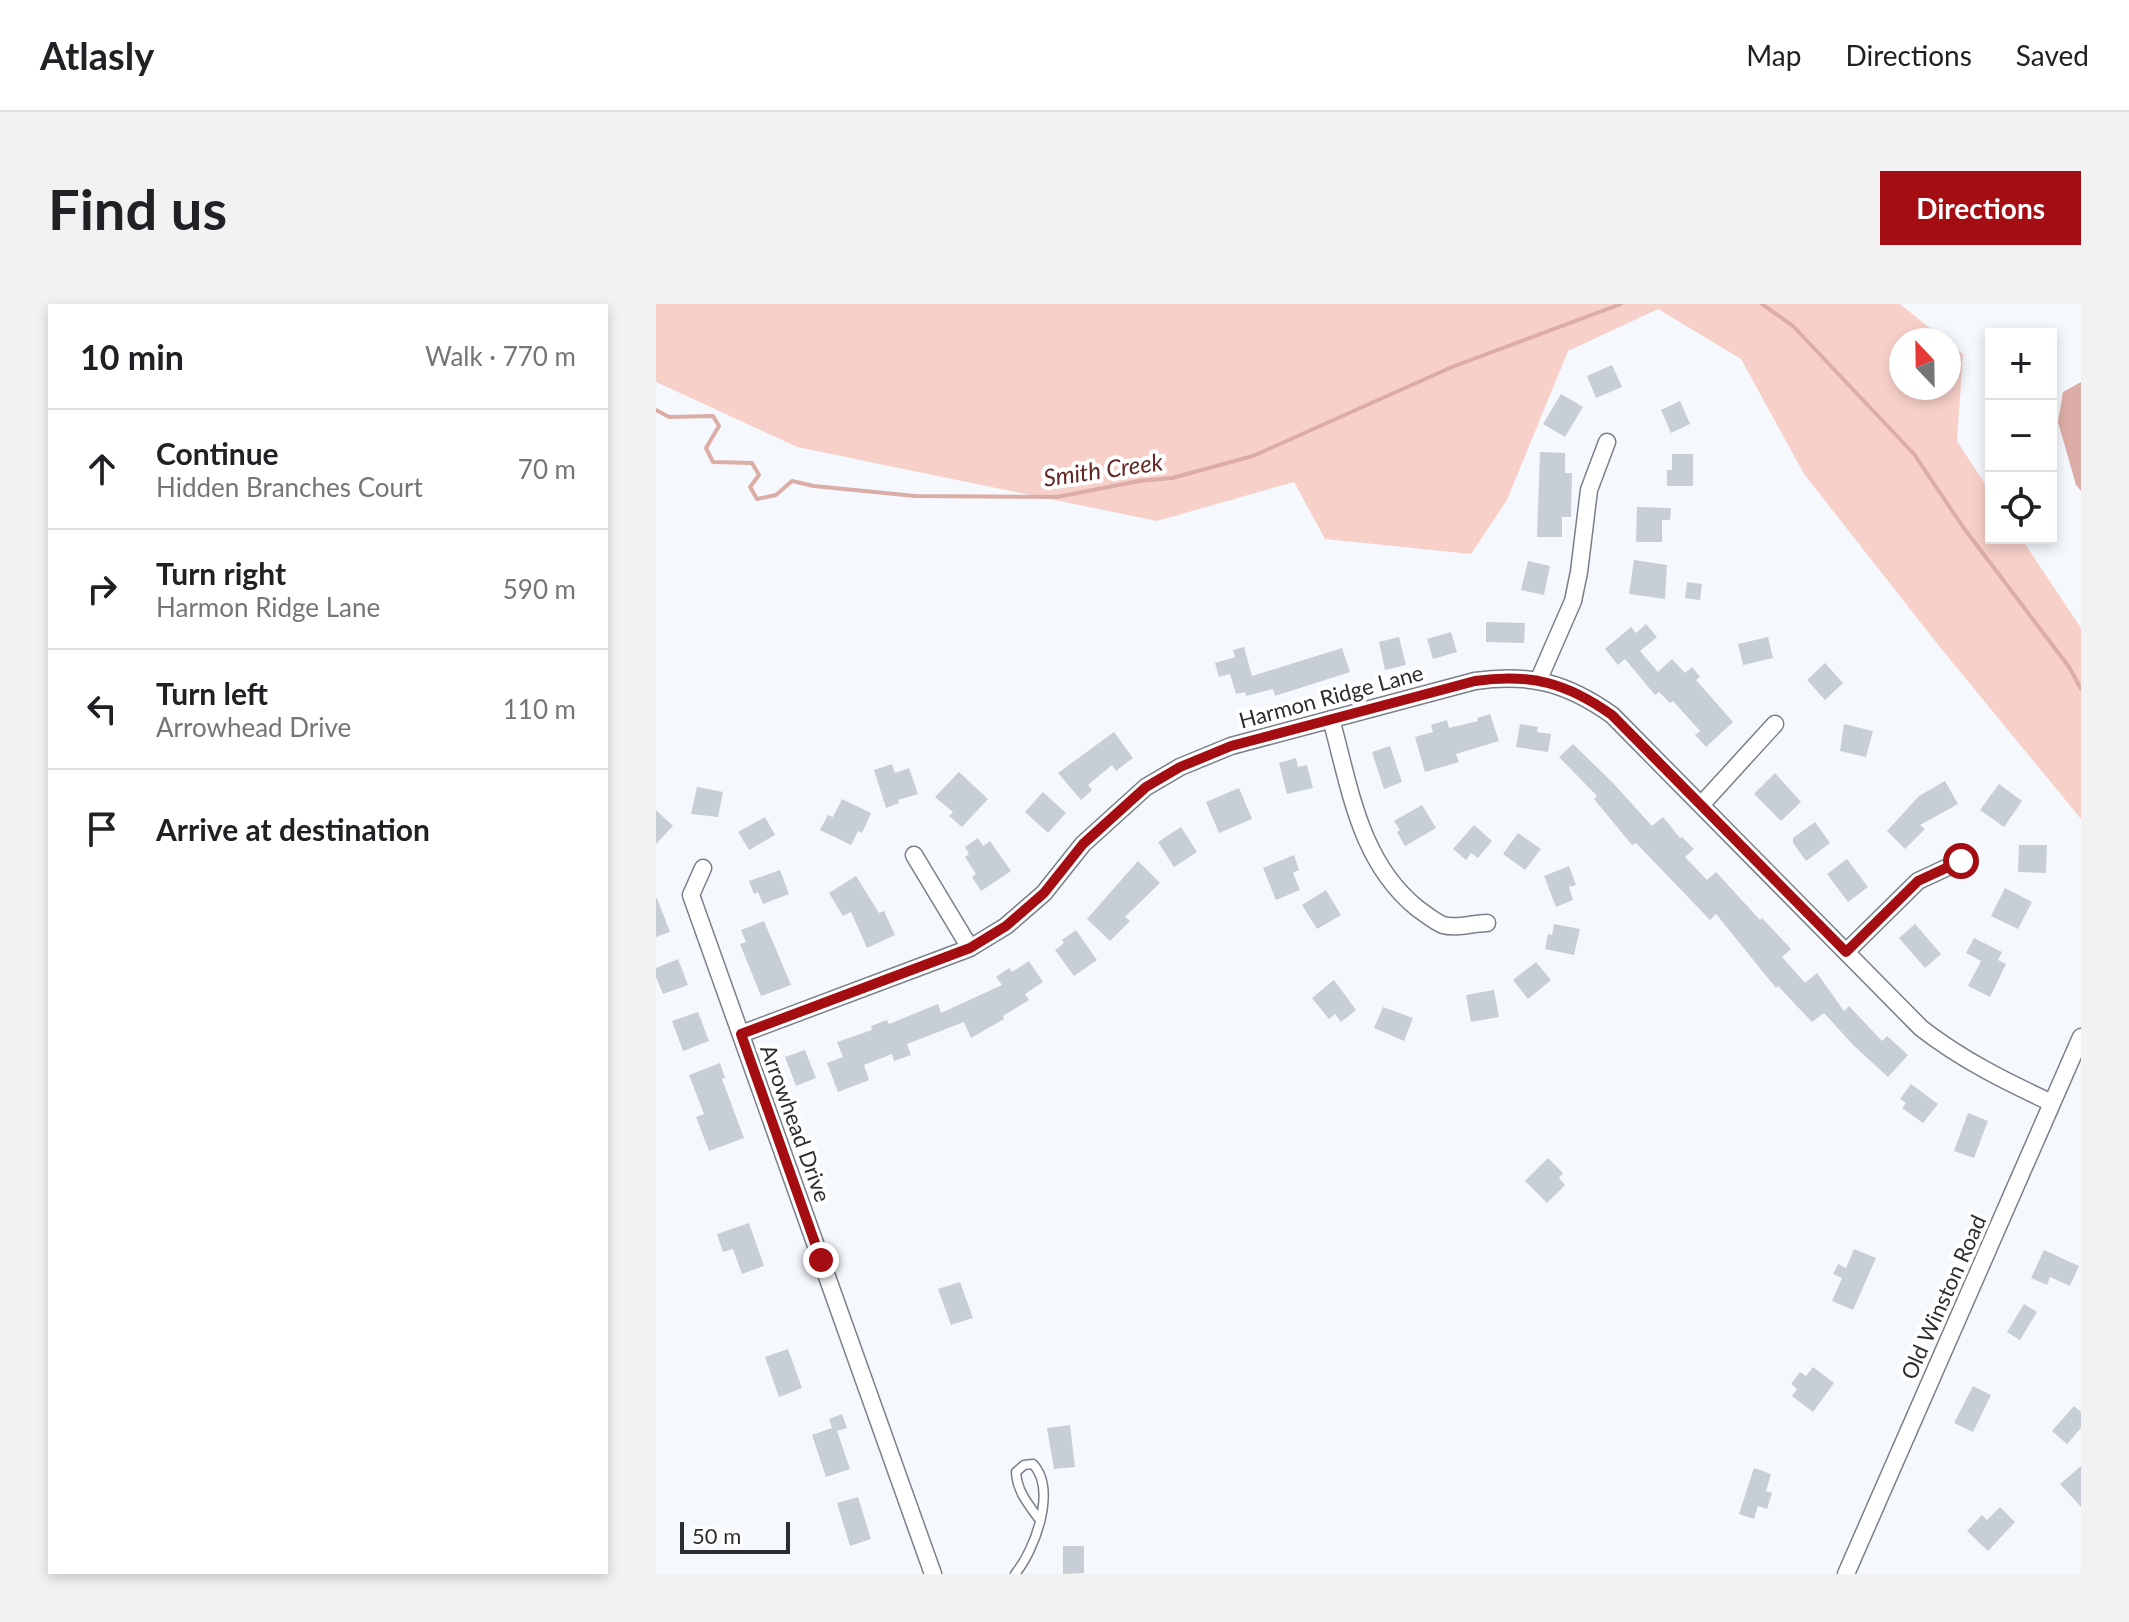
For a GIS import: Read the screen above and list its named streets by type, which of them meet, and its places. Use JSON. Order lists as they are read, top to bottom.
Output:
{
  "streets": {
    "street": ["Harmon Ridge Lane", "Arrowhead Drive", "Old Winston Road"]
  },
  "crossings": [
    ["Harmon Ridge Lane", "Arrowhead Drive"],
    ["Harmon Ridge Lane", "Old Winston Road"]
  ],
  "water": ["Smith Creek"],
  "scale_bar": "50 m",
  "north": "top",
  "page": {
    "header": "Atlasly",
    "nav": ["Map", "Directions", "Saved"],
    "buttons": "Directions",
    "title": "Find us",
    "heading": ["10 min", "Walk · 770 m"],
    "map_buttons": ["+", "−"],
    "list": [
      ["Continue", "Hidden Branches Court", "70 m"],
      ["Turn right", "Harmon Ridge Lane", "590 m"],
      ["Turn left", "Arrowhead Drive", "110 m"],
      "Arrive at destination"
    ],
    "scale": "50 m"
  }
}
